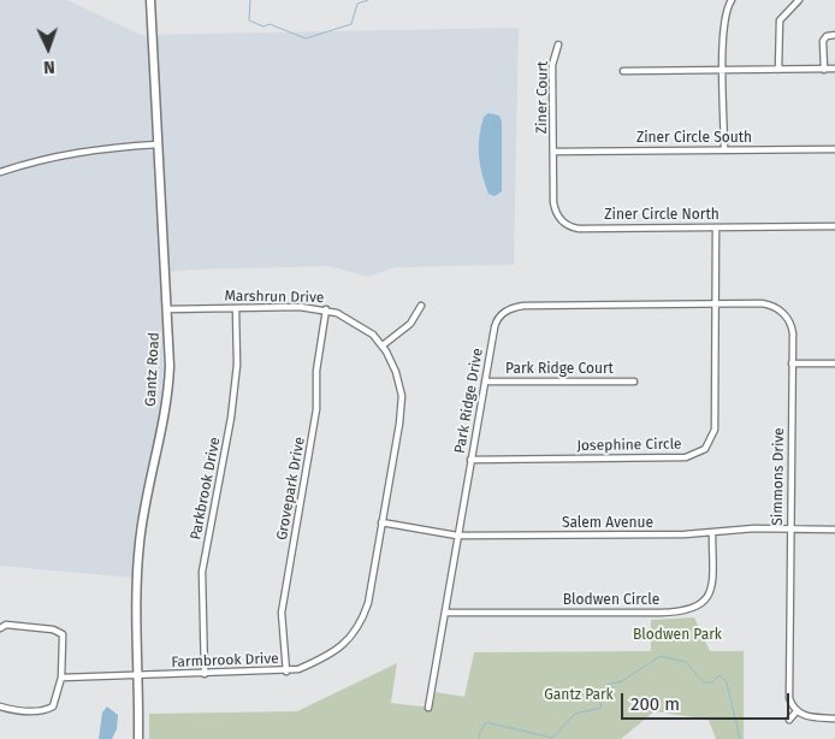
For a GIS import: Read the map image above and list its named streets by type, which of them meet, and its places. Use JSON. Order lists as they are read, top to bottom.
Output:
{
  "streets": {
    "main road": ["Gantz Road"],
    "street": [
      "Ziner Court",
      "Ziner Circle South",
      "Ziner Circle North",
      "Marshrun Drive",
      "Park Ridge Court",
      "Park Ridge Drive",
      "Josephine Circle",
      "Simmons Drive",
      "Parkbrook Drive",
      "Grovepark Drive",
      "Salem Avenue",
      "Blodwen Circle",
      "Farmbrook Drive"
    ]
  },
  "crossings": [
    ["Ziner Court", "Ziner Circle South"],
    ["Ziner Court", "Ziner Circle North"],
    ["Ziner Circle South", "Ziner Circle North"],
    ["Ziner Circle North", "Josephine Circle"],
    ["Marshrun Drive", "Gantz Road"],
    ["Marshrun Drive", "Parkbrook Drive"],
    ["Marshrun Drive", "Grovepark Drive"],
    ["Marshrun Drive", "Farmbrook Drive"],
    ["Gantz Road", "Farmbrook Drive"],
    ["Park Ridge Court", "Park Ridge Drive"],
    ["Park Ridge Drive", "Josephine Circle"],
    ["Park Ridge Drive", "Simmons Drive"],
    ["Park Ridge Drive", "Salem Avenue"],
    ["Park Ridge Drive", "Blodwen Circle"],
    ["Josephine Circle", "Simmons Drive"],
    ["Simmons Drive", "Salem Avenue"],
    ["Parkbrook Drive", "Farmbrook Drive"],
    ["Grovepark Drive", "Farmbrook Drive"],
    ["Salem Avenue", "Blodwen Circle"],
    ["Salem Avenue", "Farmbrook Drive"]
  ],
  "parks": ["Blodwen Park", "Gantz Park"],
  "scale_bar": "200 m",
  "north": "bottom"
}
